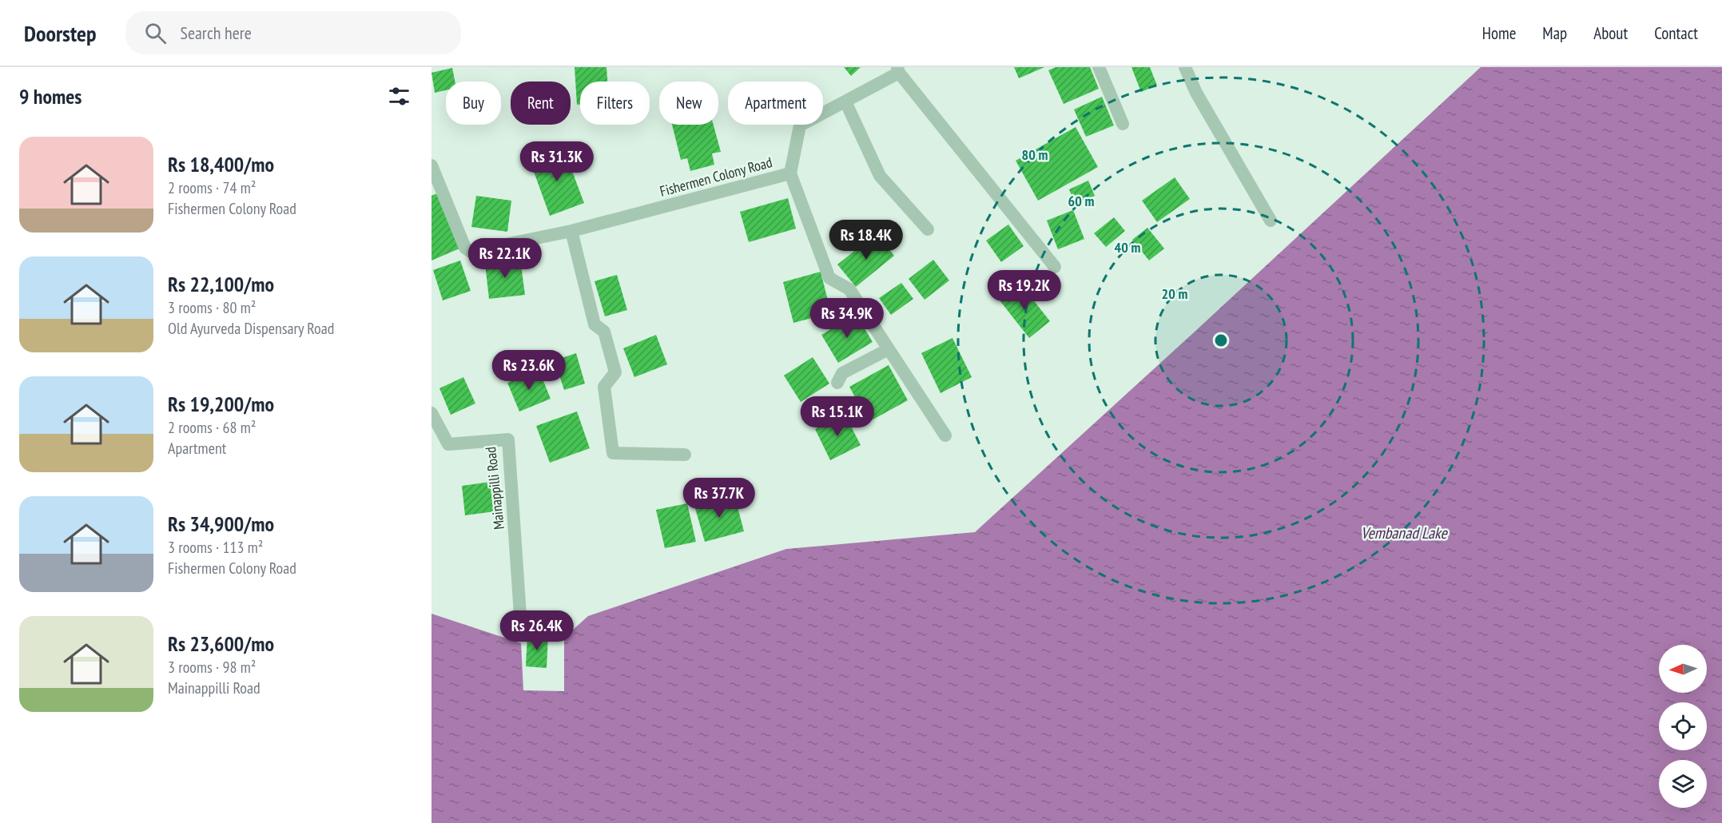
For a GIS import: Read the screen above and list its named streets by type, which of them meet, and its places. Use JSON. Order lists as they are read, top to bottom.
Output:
{
  "streets": {
    "street": ["Fishermen Colony Road", "Mainappilli Road"]
  },
  "water": ["Vembanad Lake"],
  "north": "left",
  "page": {
    "header": "Doorstep",
    "search": "Search here",
    "nav": [
      "Home",
      "Map",
      "About",
      "Contact"
    ],
    "heading": "9 homes",
    "chip": [
      "Buy",
      "Rent",
      "Filters",
      "New",
      "Apartment"
    ],
    "list": [
      {
        "name": "Rs 18,400/mo",
        "note": "2 rooms · 74 m² · Fishermen Colony Road"
      },
      {
        "name": "Rs 22,100/mo",
        "note": "3 rooms · 80 m² · Old Ayurveda Dispensary Road"
      },
      {
        "name": "Rs 19,200/mo",
        "note": "2 rooms · 68 m² · Apartment"
      },
      {
        "name": "Rs 34,900/mo",
        "note": "3 rooms · 113 m² · Fishermen Colony Road"
      },
      {
        "name": "Rs 23,600/mo",
        "note": "3 rooms · 98 m² · Mainappilli Road"
      }
    ],
    "price": [
      "Rs 31.3K",
      "Rs 18.4K",
      "Rs 22.1K",
      "Rs 19.2K",
      "Rs 34.9K",
      "Rs 23.6K",
      "Rs 15.1K",
      "Rs 37.7K",
      "Rs 26.4K"
    ]
  },
  "rings": [
    "80 m",
    "60 m",
    "40 m",
    "20 m"
  ]
}
